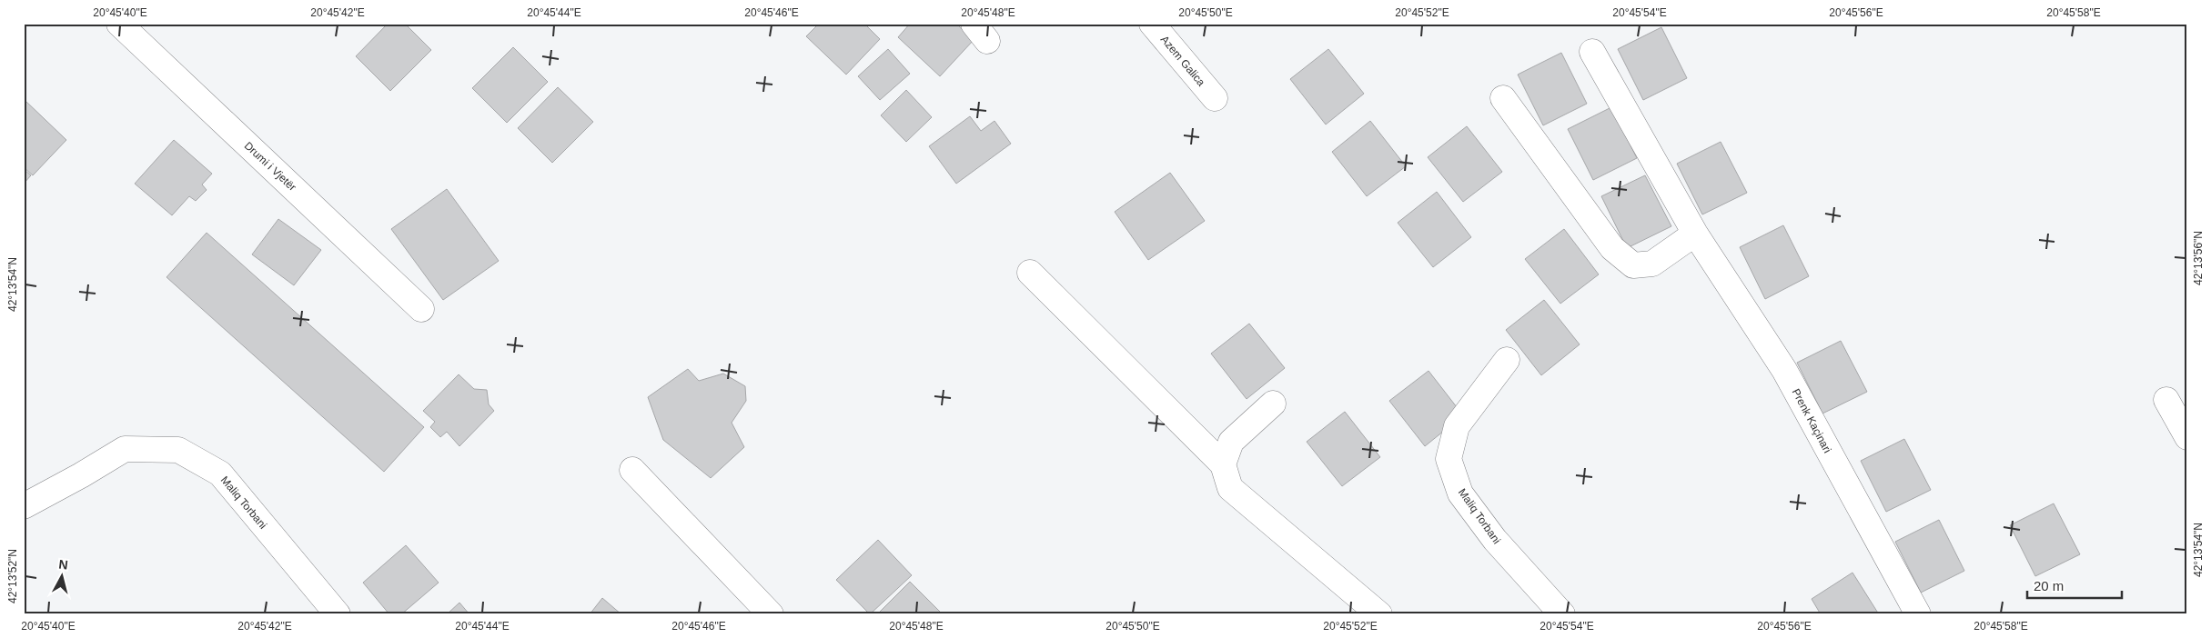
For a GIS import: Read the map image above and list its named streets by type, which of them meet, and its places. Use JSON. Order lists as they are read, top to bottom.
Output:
{
  "streets": {
    "street": [
      "Azem Galica",
      "Drumi i Vjetër",
      "Prenk Kaçinari",
      "Maliq Torbani"
    ]
  },
  "scale_bar": "20 m",
  "north": "top",
  "coordinates": [
    "20°45'40\"E",
    "20°45'42\"E",
    "20°45'44\"E",
    "20°45'46\"E",
    "20°45'48\"E",
    "20°45'50\"E",
    "20°45'52\"E",
    "20°45'54\"E",
    "20°45'56\"E",
    "20°45'58\"E",
    "42°13'56\"N",
    "42°13'54\"N",
    "42°13'52\"N"
  ]
}
